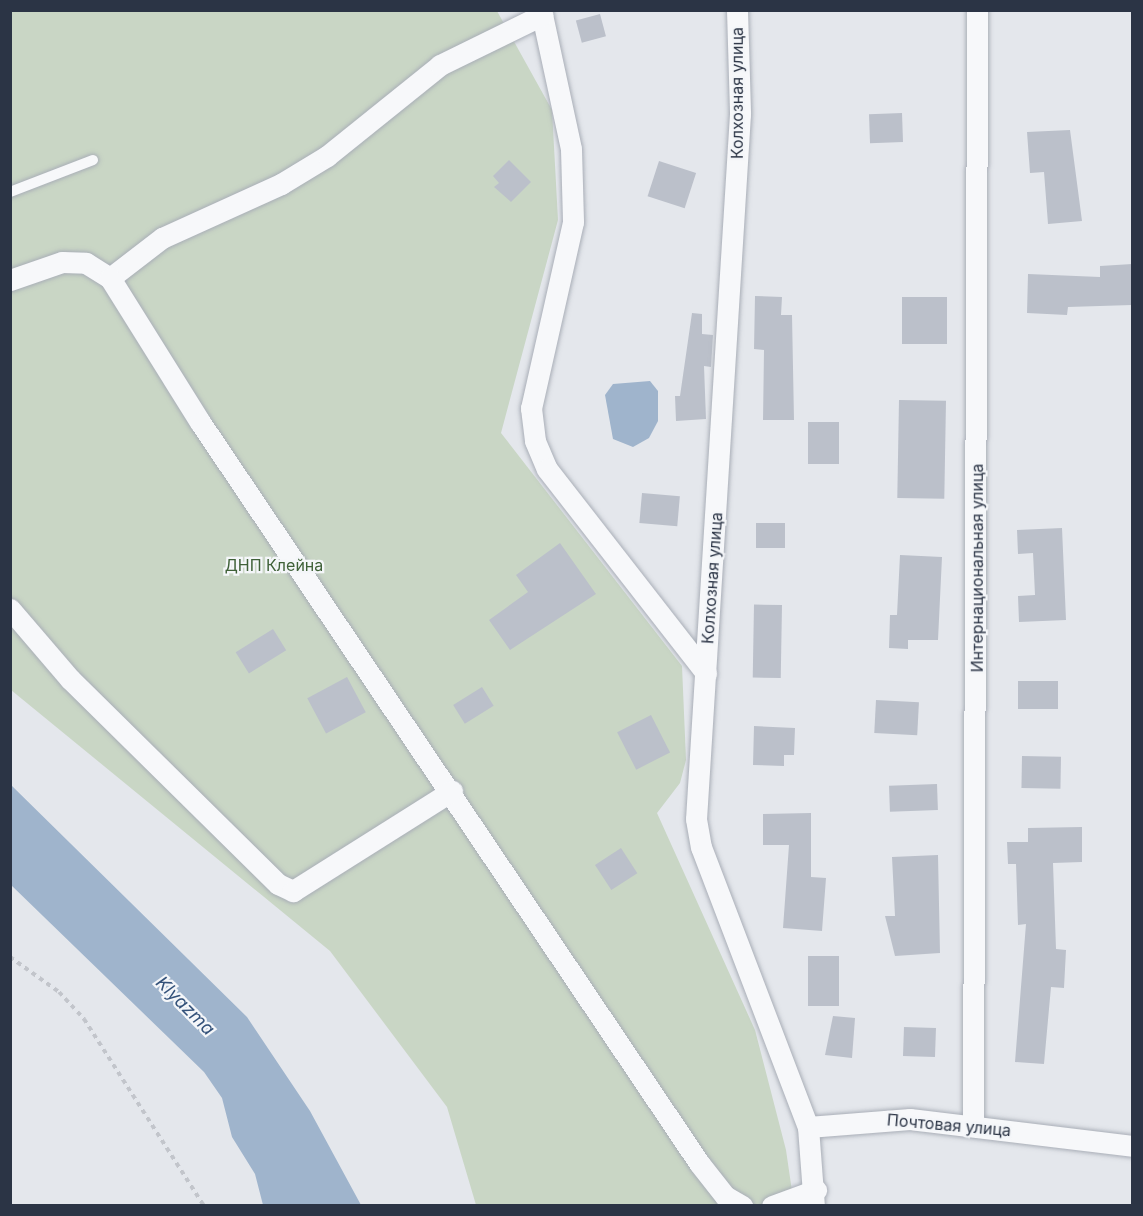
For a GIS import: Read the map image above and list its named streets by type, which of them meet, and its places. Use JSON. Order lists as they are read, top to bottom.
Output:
{
  "streets": {
    "street": ["Колхозная улица", "Интернациональная улица", "Почтовая улица"]
  },
  "crossings": [
    ["Колхозная улица", "Почтовая улица"],
    ["Интернациональная улица", "Почтовая улица"]
  ],
  "water": ["Klyazma"],
  "parks": ["ДНП Клейна"]
}
